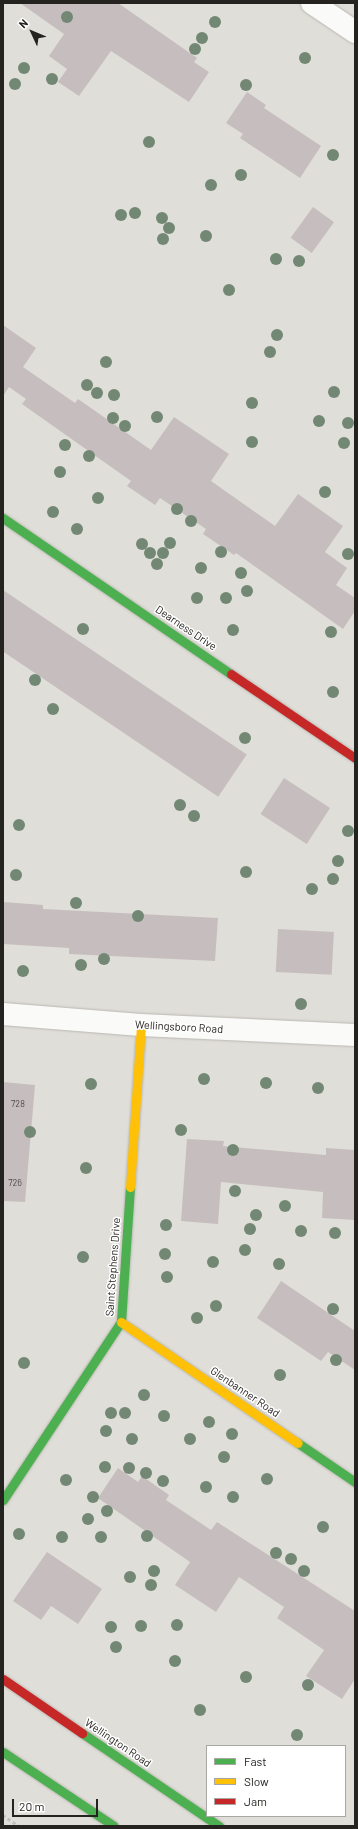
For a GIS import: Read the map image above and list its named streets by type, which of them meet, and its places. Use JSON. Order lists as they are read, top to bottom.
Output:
{
  "streets": {
    "street": [
      "Dearness Drive",
      "Wellingsboro Road",
      "Saint Stephens Drive",
      "Glenbanner Road",
      "Wellington Road"
    ]
  },
  "crossings": [
    ["Wellingsboro Road", "Saint Stephens Drive"],
    ["Saint Stephens Drive", "Glenbanner Road"]
  ],
  "house_numbers": ["728", "726"],
  "legend": ["Fast", "Slow", "Jam"],
  "scale_bar": "20 m",
  "north": "top left"
}
